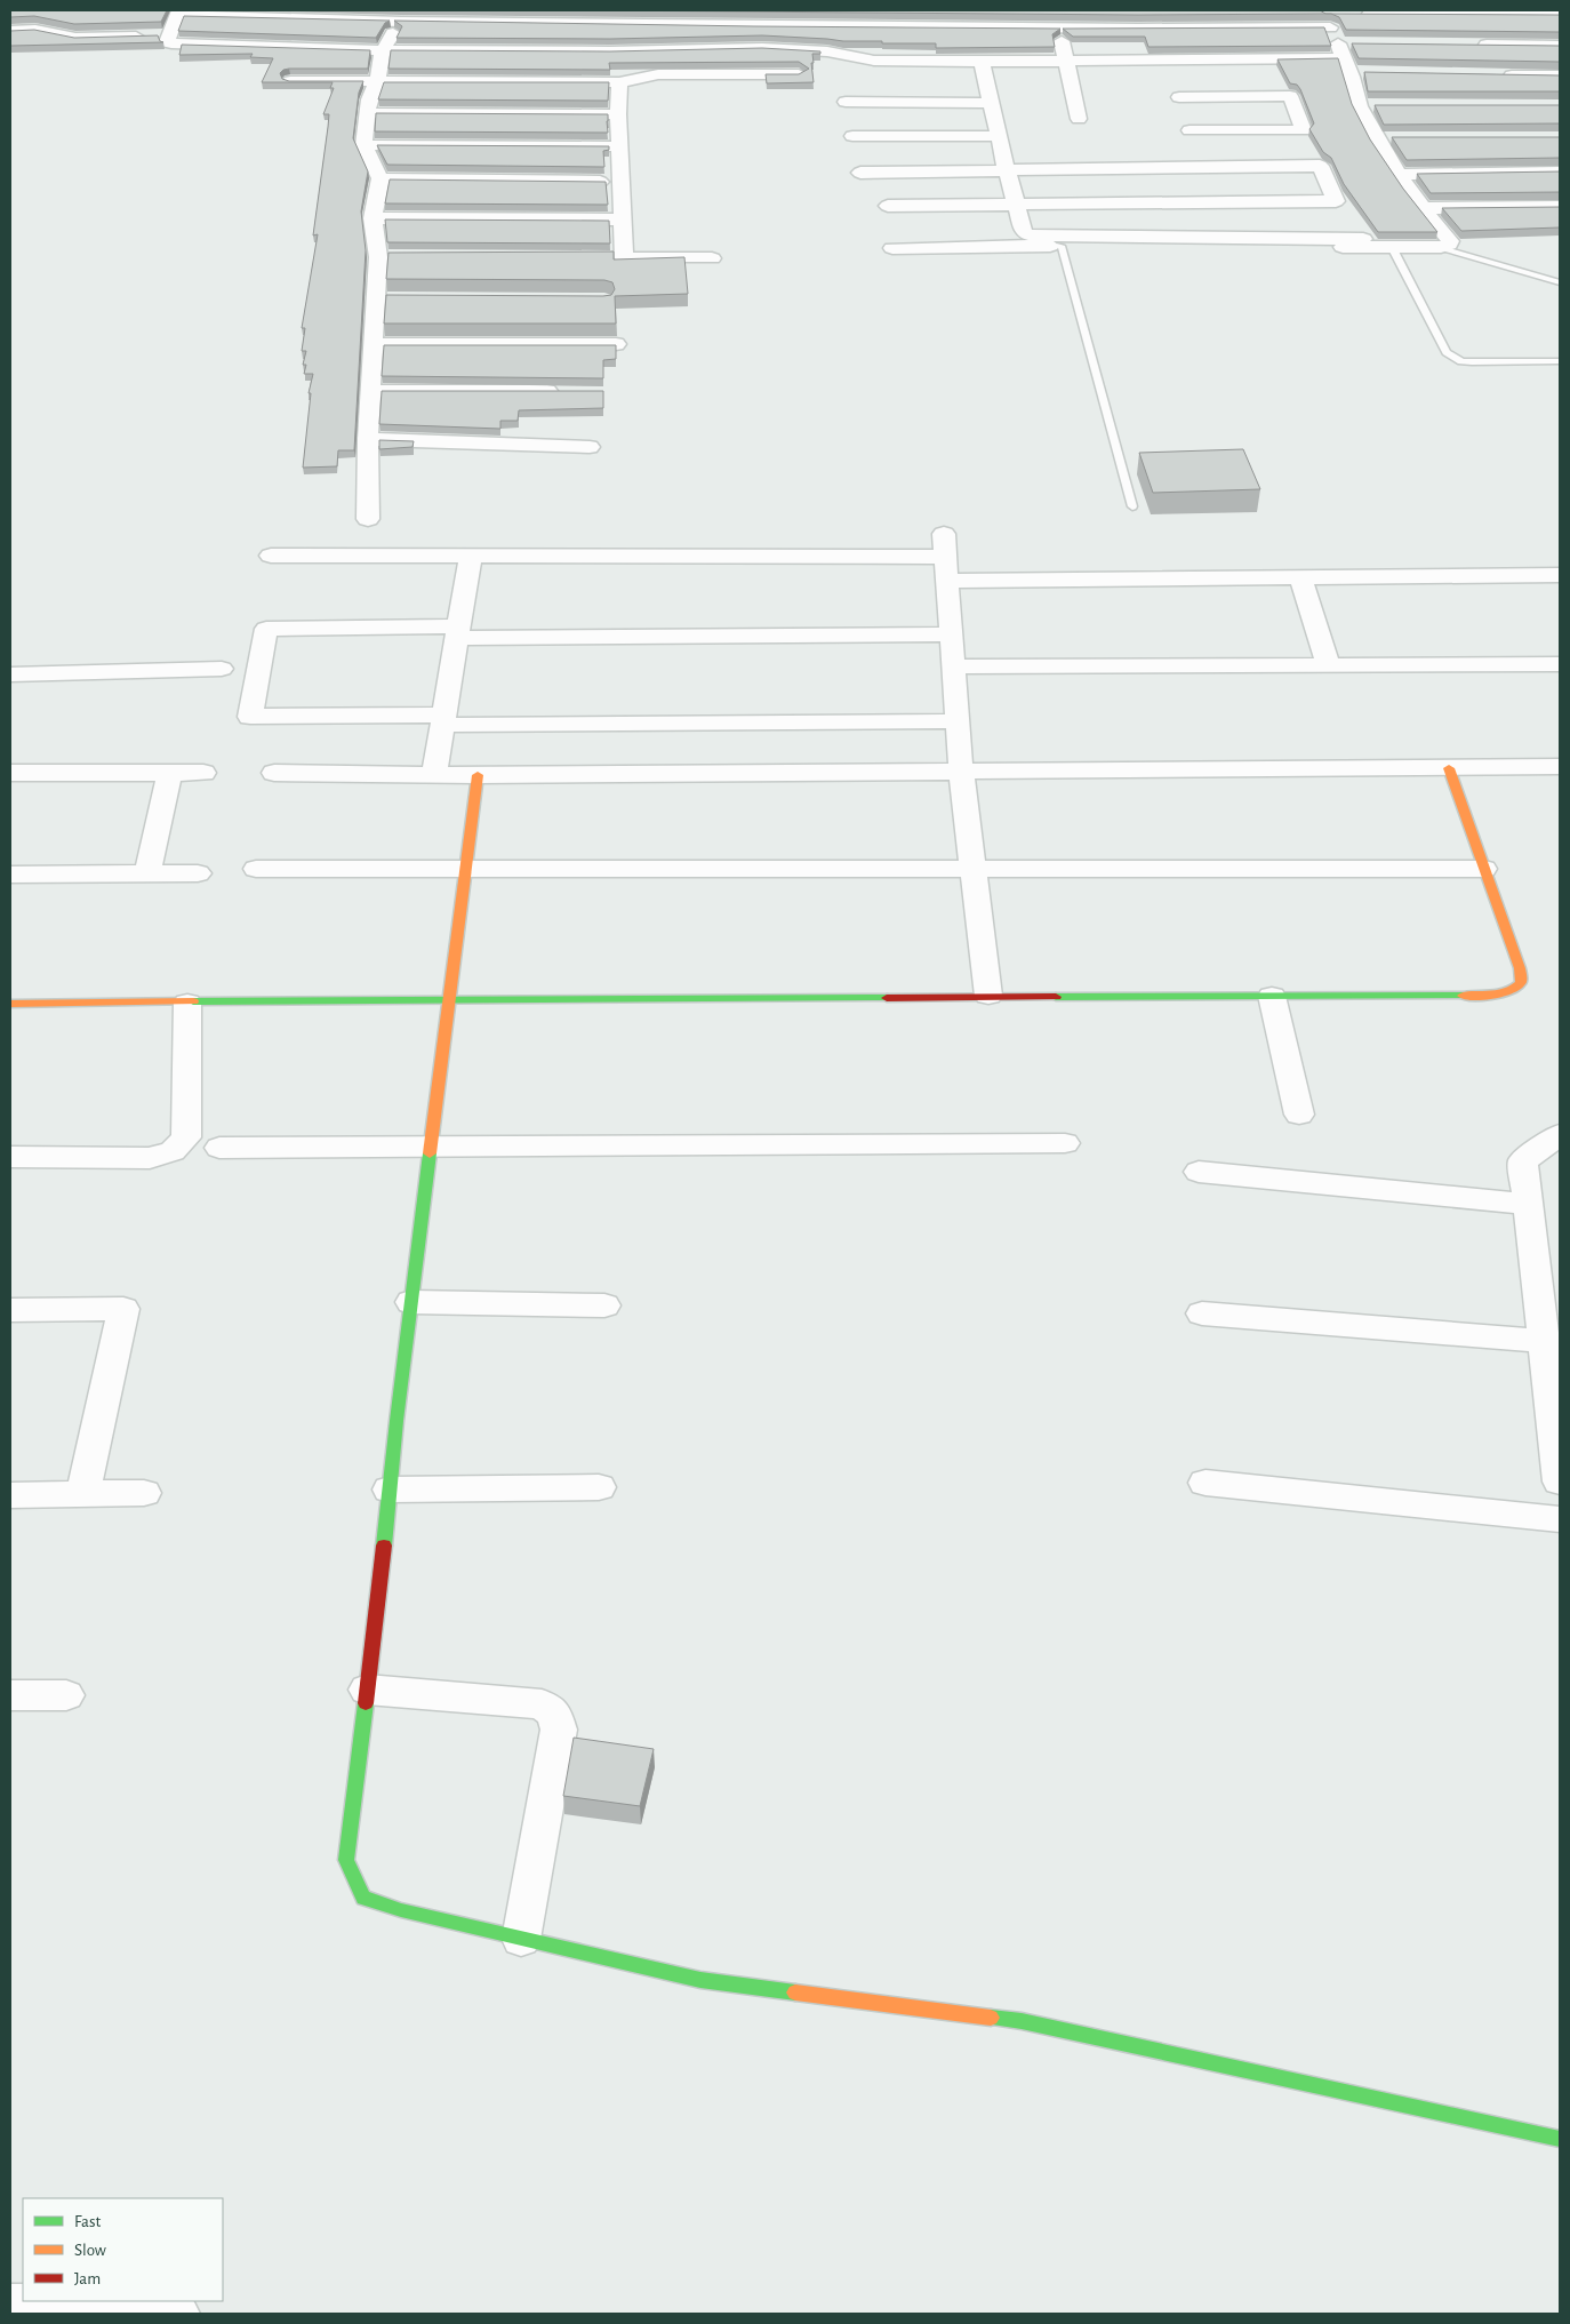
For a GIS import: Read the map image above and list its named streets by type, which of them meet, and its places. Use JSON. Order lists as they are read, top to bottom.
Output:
{
  "legend": ["Fast", "Slow", "Jam"]
}
